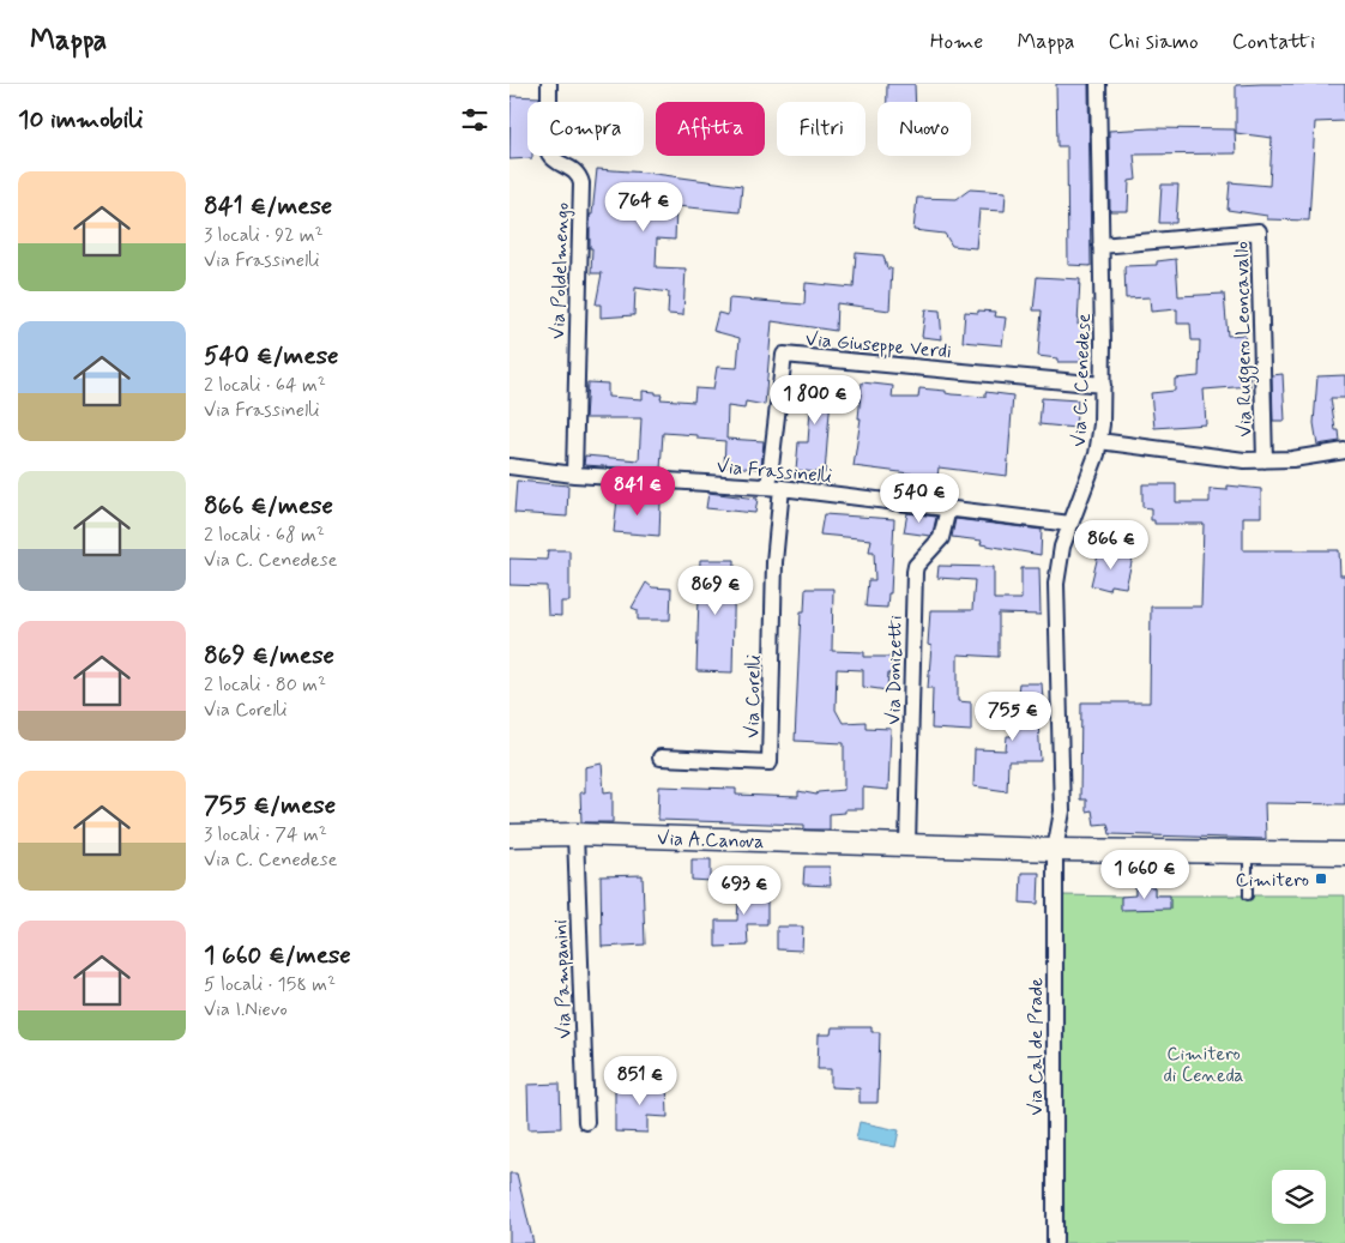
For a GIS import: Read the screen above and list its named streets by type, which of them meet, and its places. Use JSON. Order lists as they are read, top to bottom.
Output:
{
  "streets": {
    "street": [
      "Via Poldelmengo",
      "Via Ruggero Leoncavallo",
      "Via Giuseppe Verdi",
      "Via C. Cenedese",
      "Via Frassinelli",
      "Via Donizetti",
      "Via Corelli",
      "Via A.Canova",
      "Via Pampanini",
      "Via Cal de Prade"
    ]
  },
  "crossings": [
    ["Via Poldelmengo", "Via Frassinelli"],
    ["Via Ruggero Leoncavallo", "Via C. Cenedese"],
    ["Via Giuseppe Verdi", "Via C. Cenedese"],
    ["Via Giuseppe Verdi", "Via Frassinelli"],
    ["Via Giuseppe Verdi", "Via Corelli"],
    ["Via C. Cenedese", "Via Frassinelli"],
    ["Via C. Cenedese", "Via A.Canova"],
    ["Via C. Cenedese", "Via Cal de Prade"],
    ["Via Frassinelli", "Via Donizetti"],
    ["Via Frassinelli", "Via Corelli"],
    ["Via Donizetti", "Via A.Canova"],
    ["Via A.Canova", "Via Pampanini"],
    ["Via A.Canova", "Via Cal de Prade"]
  ],
  "parks": ["Cimitero di Ceneda"],
  "places": {
    "transit": ["Cimitero"]
  },
  "page": {
    "header": "Mappa",
    "nav": [
      "Home",
      "Mappa",
      "Chi siamo",
      "Contatti"
    ],
    "heading": "10 immobili",
    "chip": [
      "Compra",
      "Affitta",
      "Filtri",
      "Nuovo"
    ],
    "list": [
      {
        "name": "841 €/mese",
        "note": "3 locali · 92 m² · Via Frassinelli"
      },
      {
        "name": "540 €/mese",
        "note": "2 locali · 64 m² · Via Frassinelli"
      },
      {
        "name": "866 €/mese",
        "note": "2 locali · 68 m² · Via C. Cenedese"
      },
      {
        "name": "869 €/mese",
        "note": "2 locali · 80 m² · Via Corelli"
      },
      {
        "name": "755 €/mese",
        "note": "3 locali · 74 m² · Via C. Cenedese"
      },
      {
        "name": "1 660 €/mese",
        "note": "5 locali · 158 m² · Via I.Nievo"
      }
    ],
    "price": [
      "764 €",
      "1 800 €",
      "841 €",
      "540 €",
      "866 €",
      "869 €",
      "755 €",
      "1 660 €",
      "693 €",
      "851 €"
    ]
  }
}
